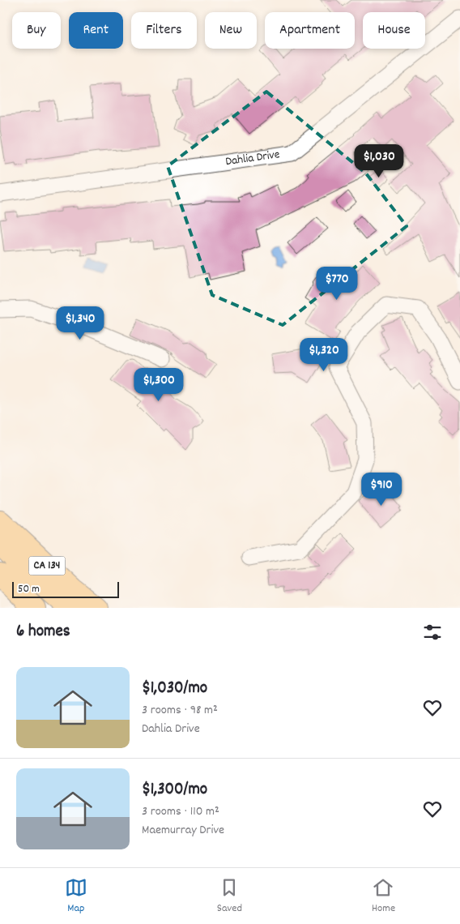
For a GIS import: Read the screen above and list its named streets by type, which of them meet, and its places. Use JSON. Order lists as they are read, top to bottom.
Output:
{
  "streets": {
    "highway": ["CA 134"],
    "street": ["Dahlia Drive"]
  },
  "scale_bar": "50 m",
  "page": {
    "chip": [
      "Buy",
      "Rent",
      "Filters",
      "New",
      "Apartment",
      "House"
    ],
    "price": [
      "$1,030",
      "$770",
      "$1,340",
      "$1,320",
      "$1,300",
      "$910"
    ],
    "scale": "50 m",
    "heading": "6 homes",
    "list": [
      {
        "name": "$1,030/mo",
        "note": "3 rooms · 98 m² · Dahlia Drive"
      },
      {
        "name": "$1,300/mo",
        "note": "3 rooms · 110 m² · Maemurray Drive"
      }
    ],
    "tabs": ["Map", "Saved", "Home"]
  }
}
